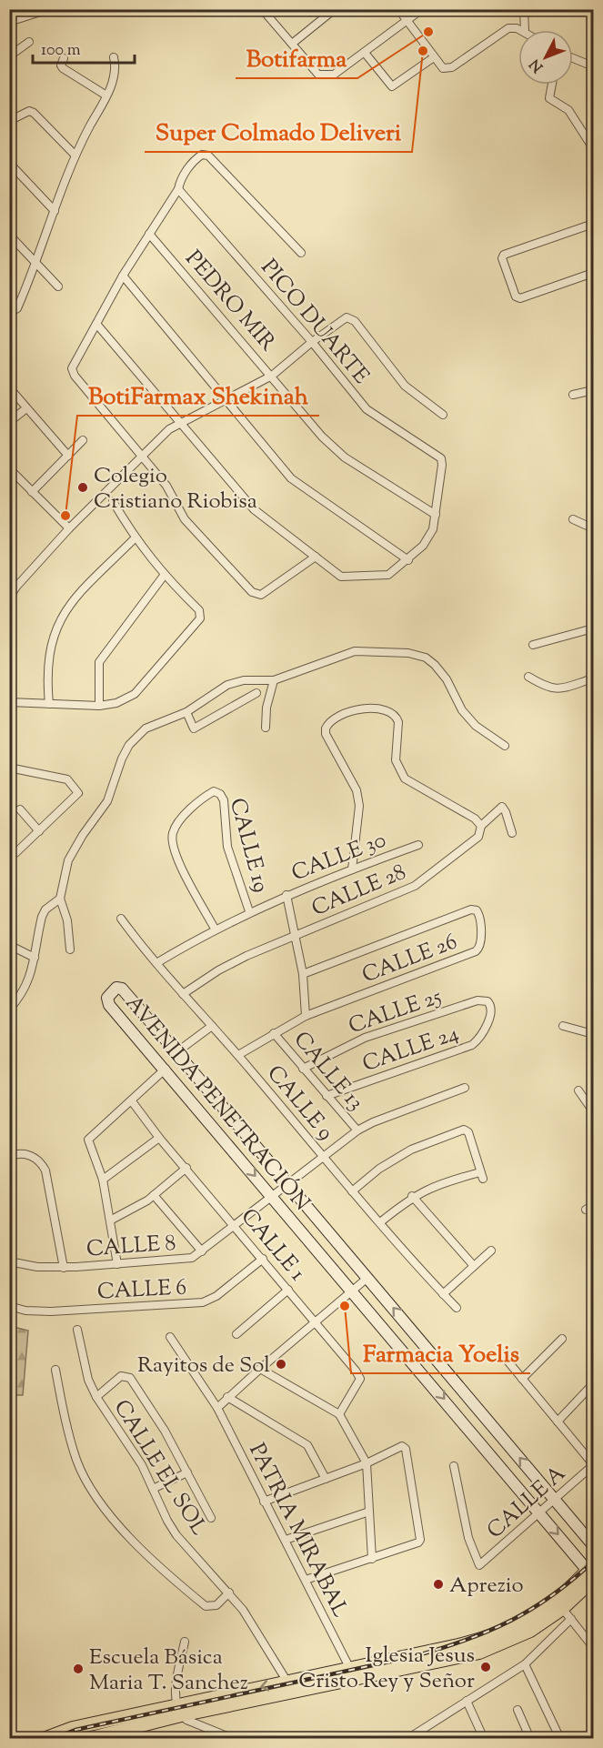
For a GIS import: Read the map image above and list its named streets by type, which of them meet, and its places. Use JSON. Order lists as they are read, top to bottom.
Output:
{
  "streets": {
    "street": [
      "PEDRO MIR",
      "PICO DUARTE",
      "CALLE 19",
      "CALLE 30",
      "CALLE 28",
      "CALLE 26",
      "CALLE 25",
      "CALLE 24",
      "CALLE 13",
      "AVENIDA PENETRACIÓN",
      "CALLE 9",
      "CALLE 1",
      "CALLE 8",
      "CALLE 6",
      "CALLE EL SOL",
      "CALLE A",
      "PATRIA MIRABAL"
    ]
  },
  "crossings": [
    ["PEDRO MIR", "PICO DUARTE"],
    ["CALLE 19", "CALLE 30"],
    ["CALLE 30", "CALLE 28"],
    ["CALLE 30", "CALLE 9"],
    ["CALLE 28", "CALLE 9"],
    ["CALLE 26", "CALLE 13"],
    ["CALLE 26", "CALLE 9"],
    ["CALLE 25", "CALLE 24"],
    ["CALLE 25", "CALLE 13"],
    ["CALLE 24", "CALLE 13"],
    ["CALLE 13", "CALLE 8"],
    ["AVENIDA PENETRACIÓN", "CALLE 8"],
    ["AVENIDA PENETRACIÓN", "CALLE A"],
    ["CALLE 9", "CALLE 8"],
    ["CALLE 1", "CALLE 8"],
    ["CALLE 1", "CALLE 6"]
  ],
  "places": [
    "Botifarma",
    "Super Colmado Deliveri",
    "Colegio Cristiano Riobisa",
    "BotiFarmax Shekinah",
    "Farmacia Yoelis",
    "Rayitos de Sol",
    "Aprezio",
    "Iglesia Jesus Cristo Rey y Señor",
    "Escuela Básica Maria T. Sanchez"
  ],
  "scale_bar": "100 m",
  "north": "bottom left"
}
